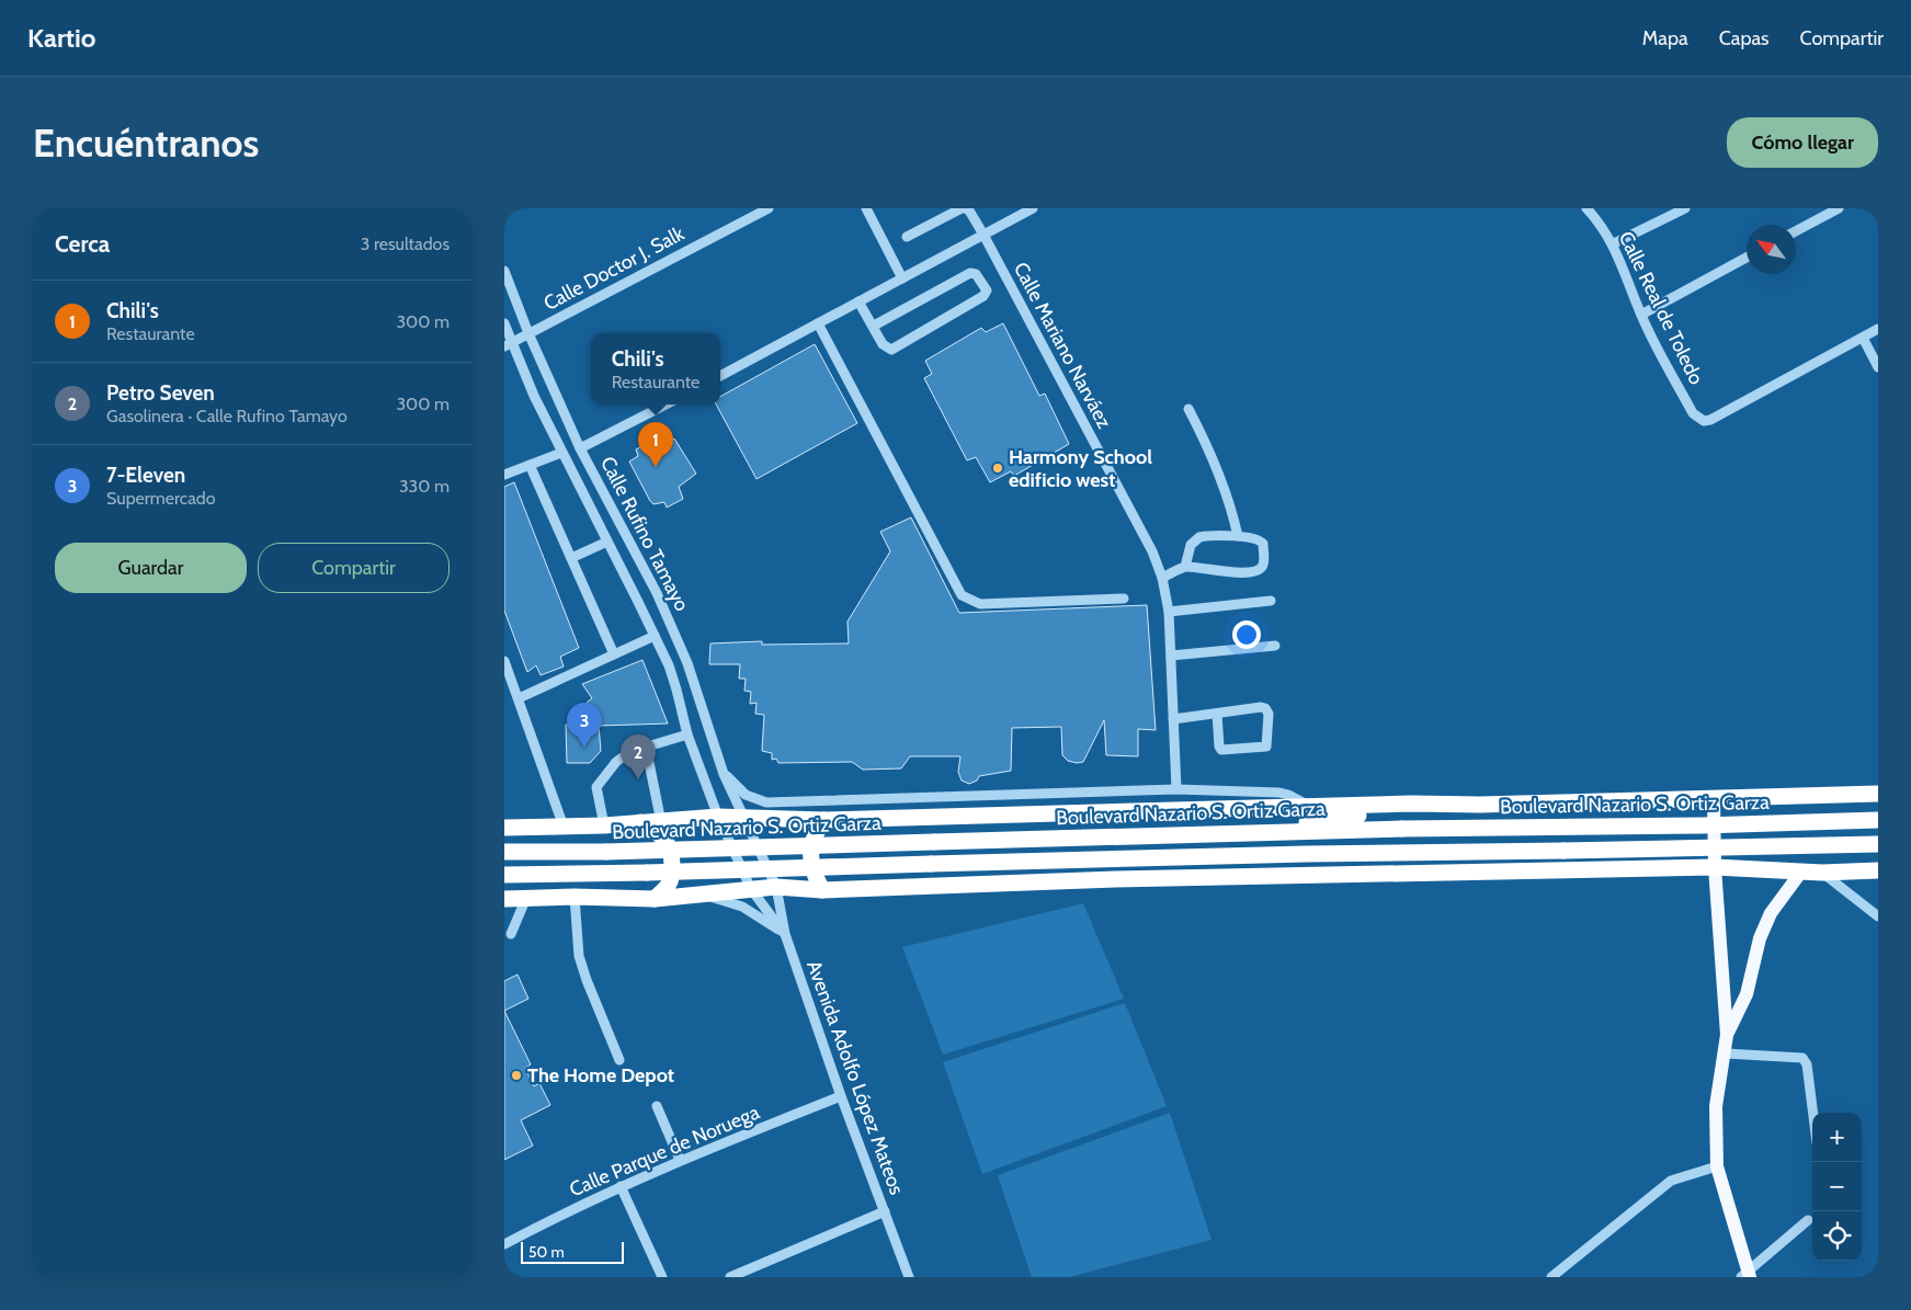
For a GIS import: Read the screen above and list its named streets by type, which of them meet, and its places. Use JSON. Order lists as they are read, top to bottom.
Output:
{
  "streets": {
    "highway": ["Boulevard Nazario S. Ortiz Garza"],
    "street": [
      "Calle Doctor J. Salk",
      "Calle Real de Toledo",
      "Calle Mariano Narváez",
      "Calle Rufino Tamayo",
      "Avenida Adolfo López Mateos",
      "Calle Parque de Noruega"
    ]
  },
  "crossings": [
    ["Calle Doctor J. Salk", "Calle Rufino Tamayo"],
    ["Calle Rufino Tamayo", "Avenida Adolfo López Mateos"],
    ["Avenida Adolfo López Mateos", "Calle Parque de Noruega"]
  ],
  "places": ["Harmony School edificio west", "The Home Depot"],
  "scale_bar": "50 m",
  "north": "top left",
  "page": {
    "header": "Kartio",
    "nav": ["Mapa", "Capas", "Compartir"],
    "buttons": [
      "Cómo llegar",
      ["Guardar", "Compartir"]
    ],
    "title": "Encuéntranos",
    "heading": ["Cerca", "3 resultados"],
    "list": [
      {
        "mark": "1",
        "name": "Chili's",
        "note": "Restaurante",
        "value": "300 m"
      },
      {
        "mark": "2",
        "name": "Petro Seven",
        "note": "Gasolinera · Calle Rufino Tamayo",
        "value": "300 m"
      },
      {
        "mark": "3",
        "name": "7-Eleven",
        "note": "Supermercado",
        "value": "330 m"
      }
    ],
    "popup": ["Chili's", "Restaurante"],
    "pins": ["1", "3", "2"],
    "map_buttons": ["+", "−"],
    "scale": "50 m"
  }
}
